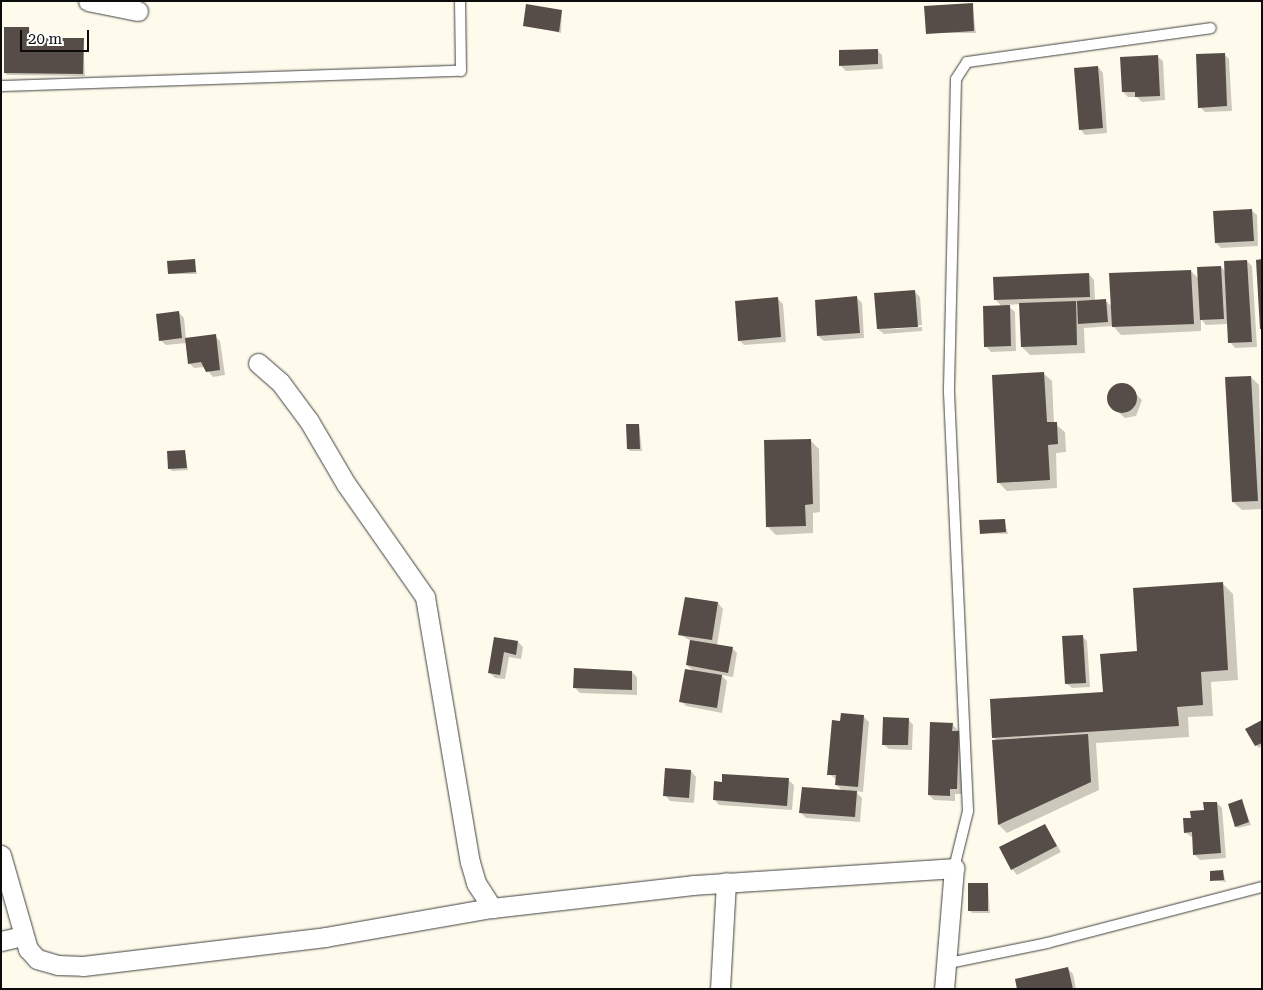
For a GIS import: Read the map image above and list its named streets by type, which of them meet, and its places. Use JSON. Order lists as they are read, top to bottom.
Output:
{
  "scale_bar": "20 m"
}
